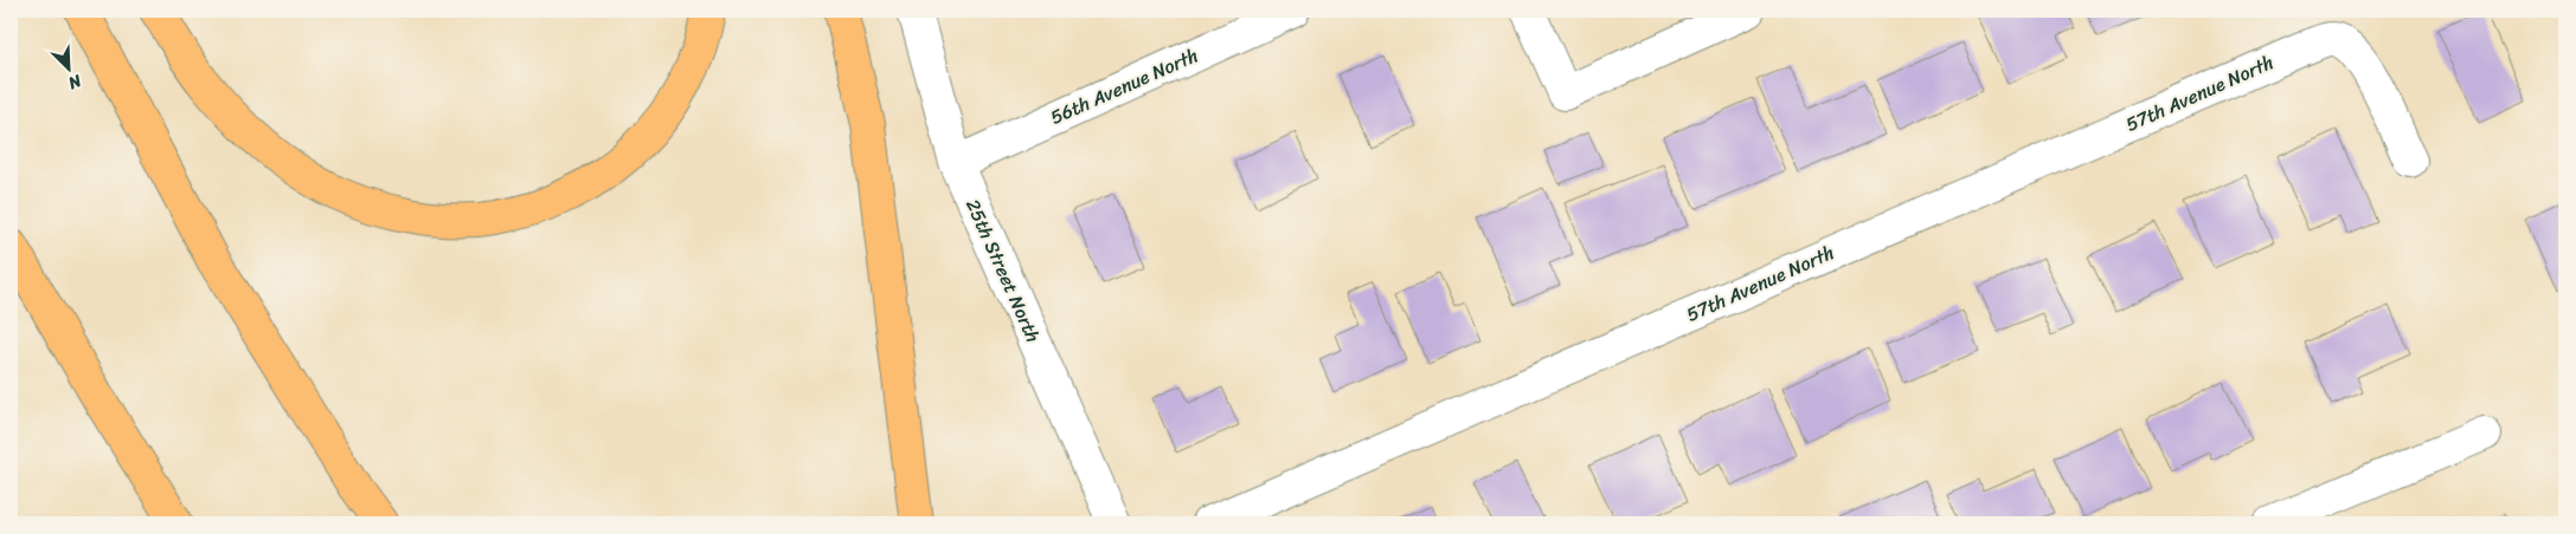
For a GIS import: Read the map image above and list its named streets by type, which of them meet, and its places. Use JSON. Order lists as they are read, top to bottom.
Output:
{
  "streets": {
    "street": ["56th Avenue North", "57th Avenue North", "25th Street North"]
  },
  "crossings": [
    ["56th Avenue North", "25th Street North"]
  ],
  "north": "bottom right"
}
